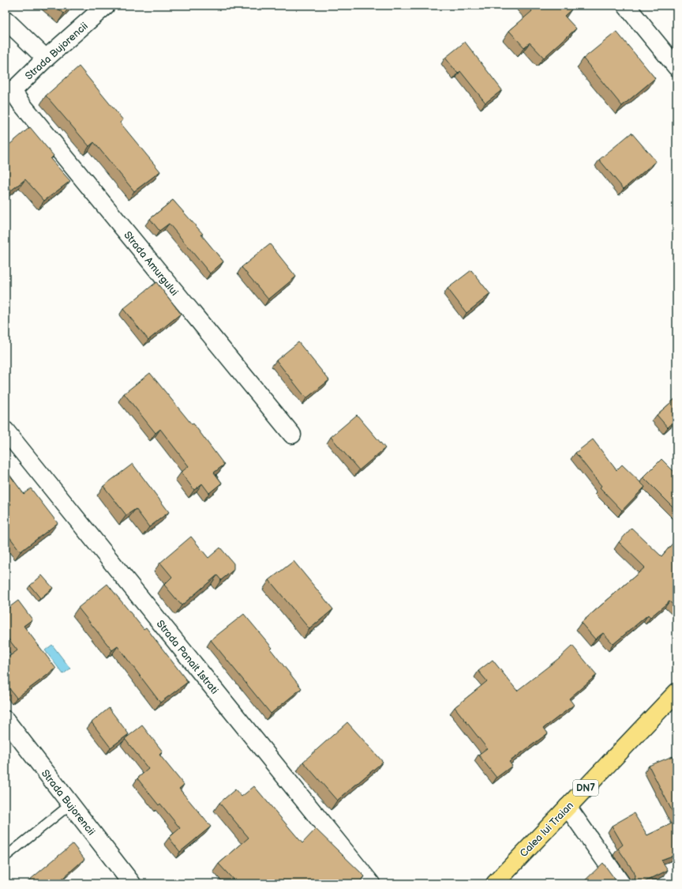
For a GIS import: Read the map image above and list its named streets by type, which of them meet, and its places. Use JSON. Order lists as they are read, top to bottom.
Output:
{
  "streets": {
    "highway": ["DN7", "Calea lui Traian"],
    "street": ["Strada Bujorencii", "Strada Amurgului", "Strada Panait Istrati"]
  },
  "crossings": [
    ["Strada Bujorencii", "Strada Amurgului"]
  ]
}
